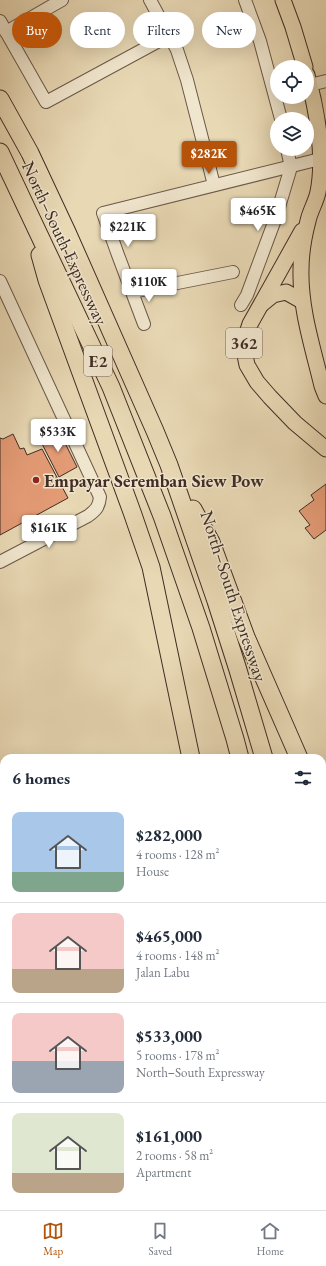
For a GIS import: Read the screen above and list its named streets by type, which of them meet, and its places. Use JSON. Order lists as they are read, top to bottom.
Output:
{
  "streets": {
    "highway": ["North–South Expressway", "E2"],
    "main road": ["362"]
  },
  "places": ["Empayar Seremban Siew Pow"],
  "page": {
    "chip": [
      "Buy",
      "Rent",
      "Filters",
      "New"
    ],
    "price": [
      "$282K",
      "$465K",
      "$221K",
      "$110K",
      "$533K",
      "$161K"
    ],
    "heading": "6 homes",
    "list": [
      {
        "name": "$282,000",
        "note": "4 rooms · 128 m² · House"
      },
      {
        "name": "$465,000",
        "note": "4 rooms · 148 m² · Jalan Labu"
      },
      {
        "name": "$533,000",
        "note": "5 rooms · 178 m² · North–South Expressway"
      },
      {
        "name": "$161,000",
        "note": "2 rooms · 58 m² · Apartment"
      }
    ],
    "tabs": ["Map", "Saved", "Home"]
  }
}
